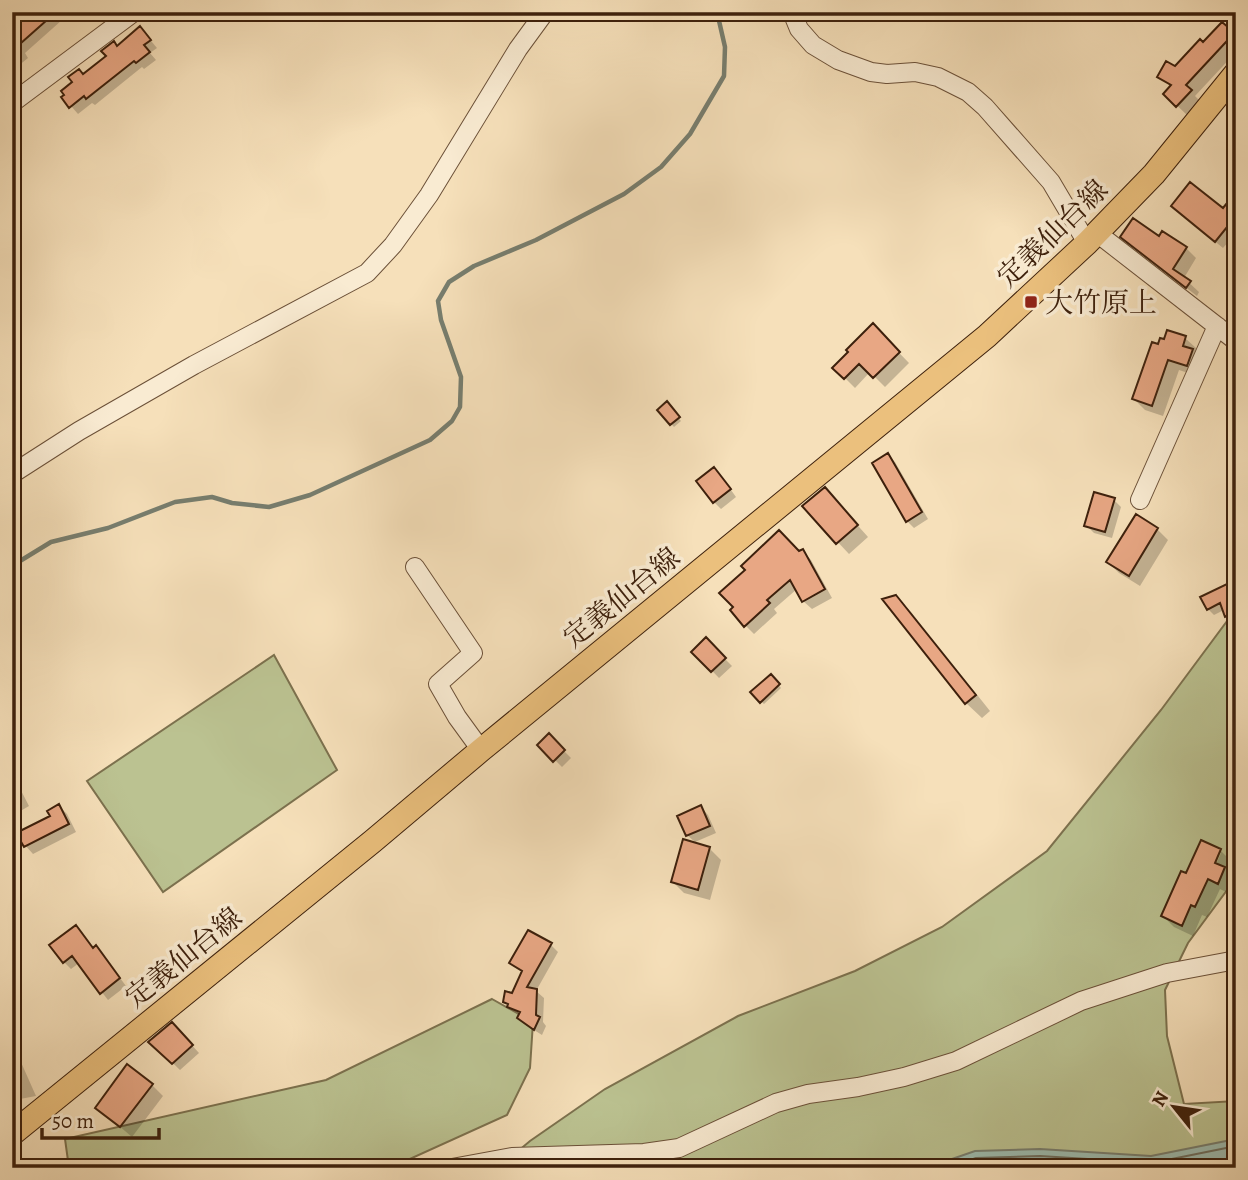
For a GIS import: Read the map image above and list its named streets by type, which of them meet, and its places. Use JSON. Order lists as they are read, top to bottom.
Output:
{
  "streets": {
    "main road": ["定義仙台線"]
  },
  "places": {
    "transit": ["大竹原上"]
  },
  "scale_bar": "50 m",
  "north": "top left"
}
